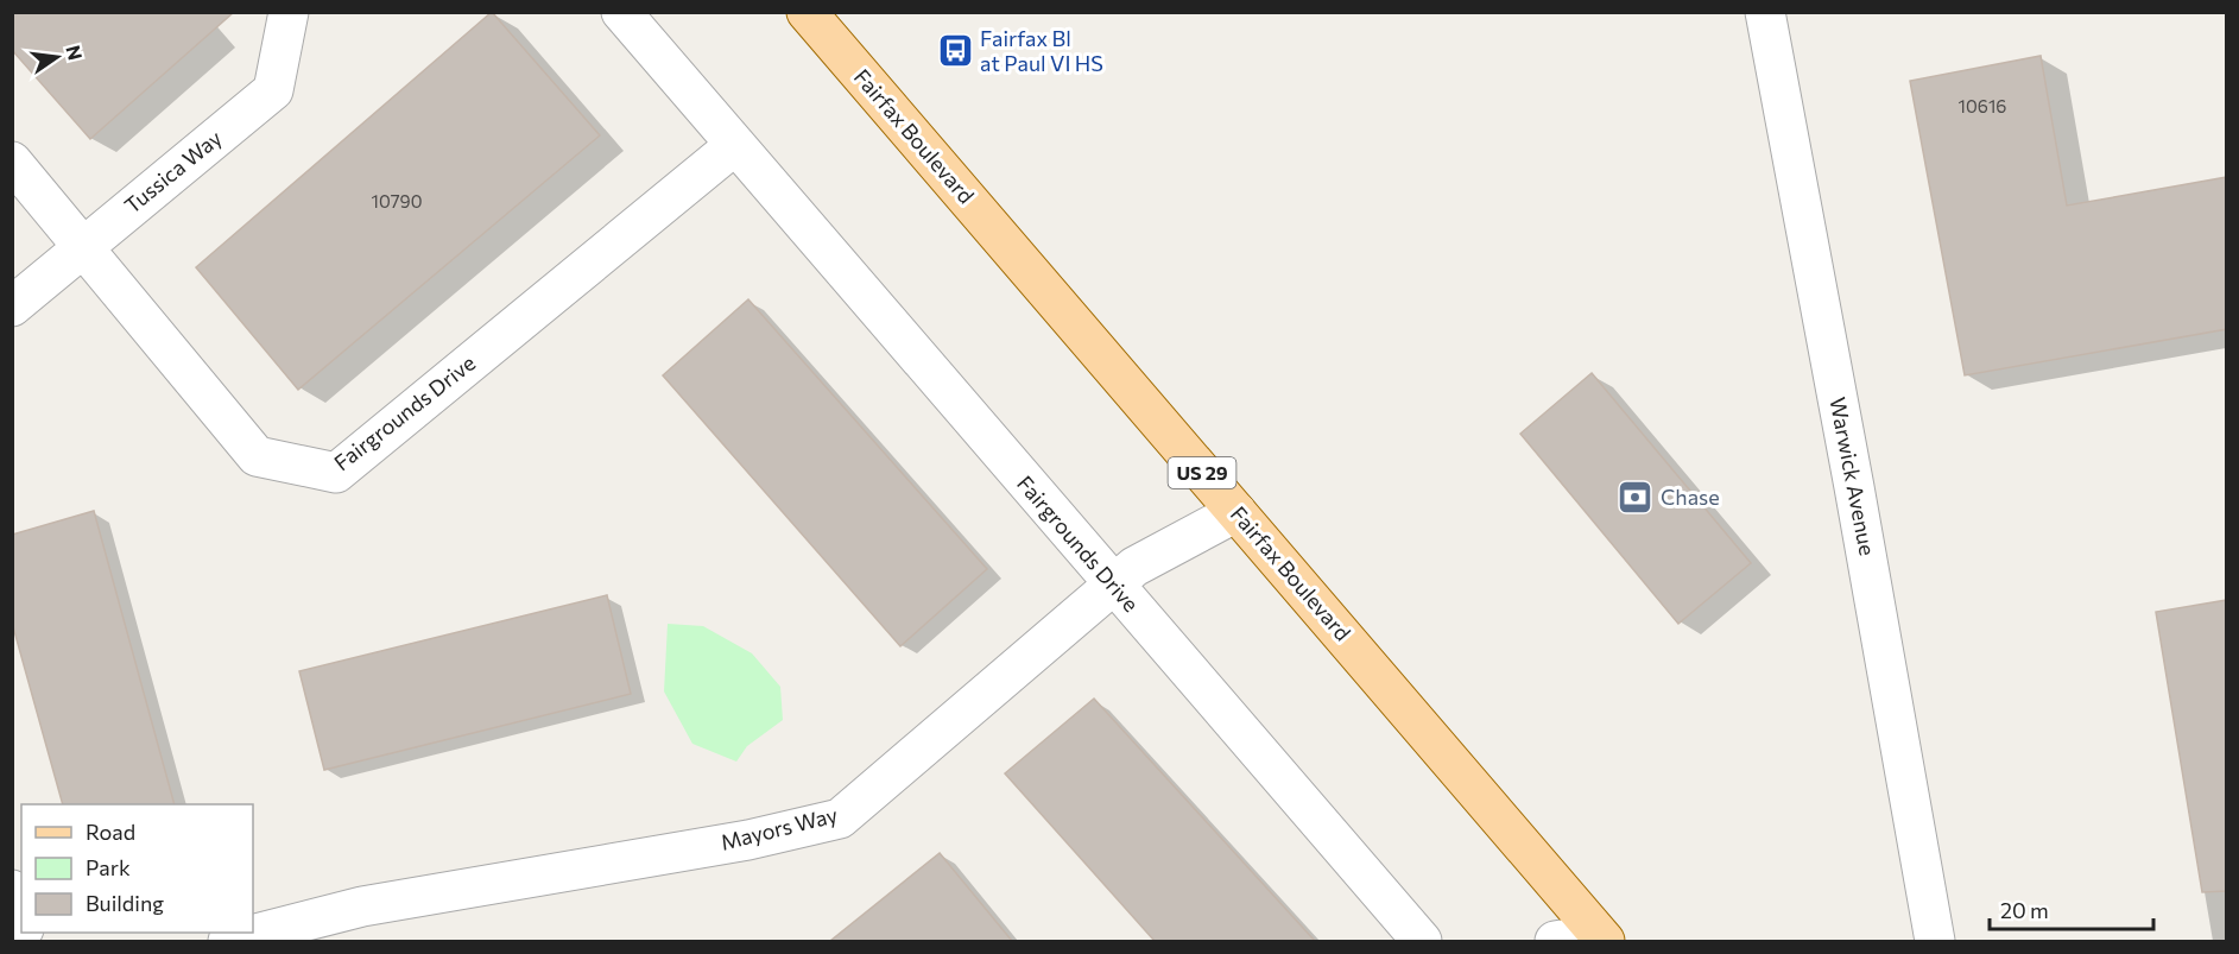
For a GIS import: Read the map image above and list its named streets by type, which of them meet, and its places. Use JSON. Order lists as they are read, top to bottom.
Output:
{
  "streets": {
    "main road": ["Fairfax Boulevard", "US 29"],
    "street": [
      "Tussica Way",
      "Fairgrounds Drive",
      "Warwick Avenue",
      "Mayors Way"
    ]
  },
  "crossings": [
    ["Fairfax Boulevard", "Mayors Way"],
    ["Tussica Way", "Fairgrounds Drive"],
    ["Fairgrounds Drive", "Mayors Way"]
  ],
  "places": {
    "bus stop": ["Fairfax Bl at Paul VI HS"],
    "bank": ["Chase"]
  },
  "house_numbers": ["10616", "10790"],
  "legend": ["Road", "Park", "Building"],
  "scale_bar": "20 m",
  "north": "right"
}
